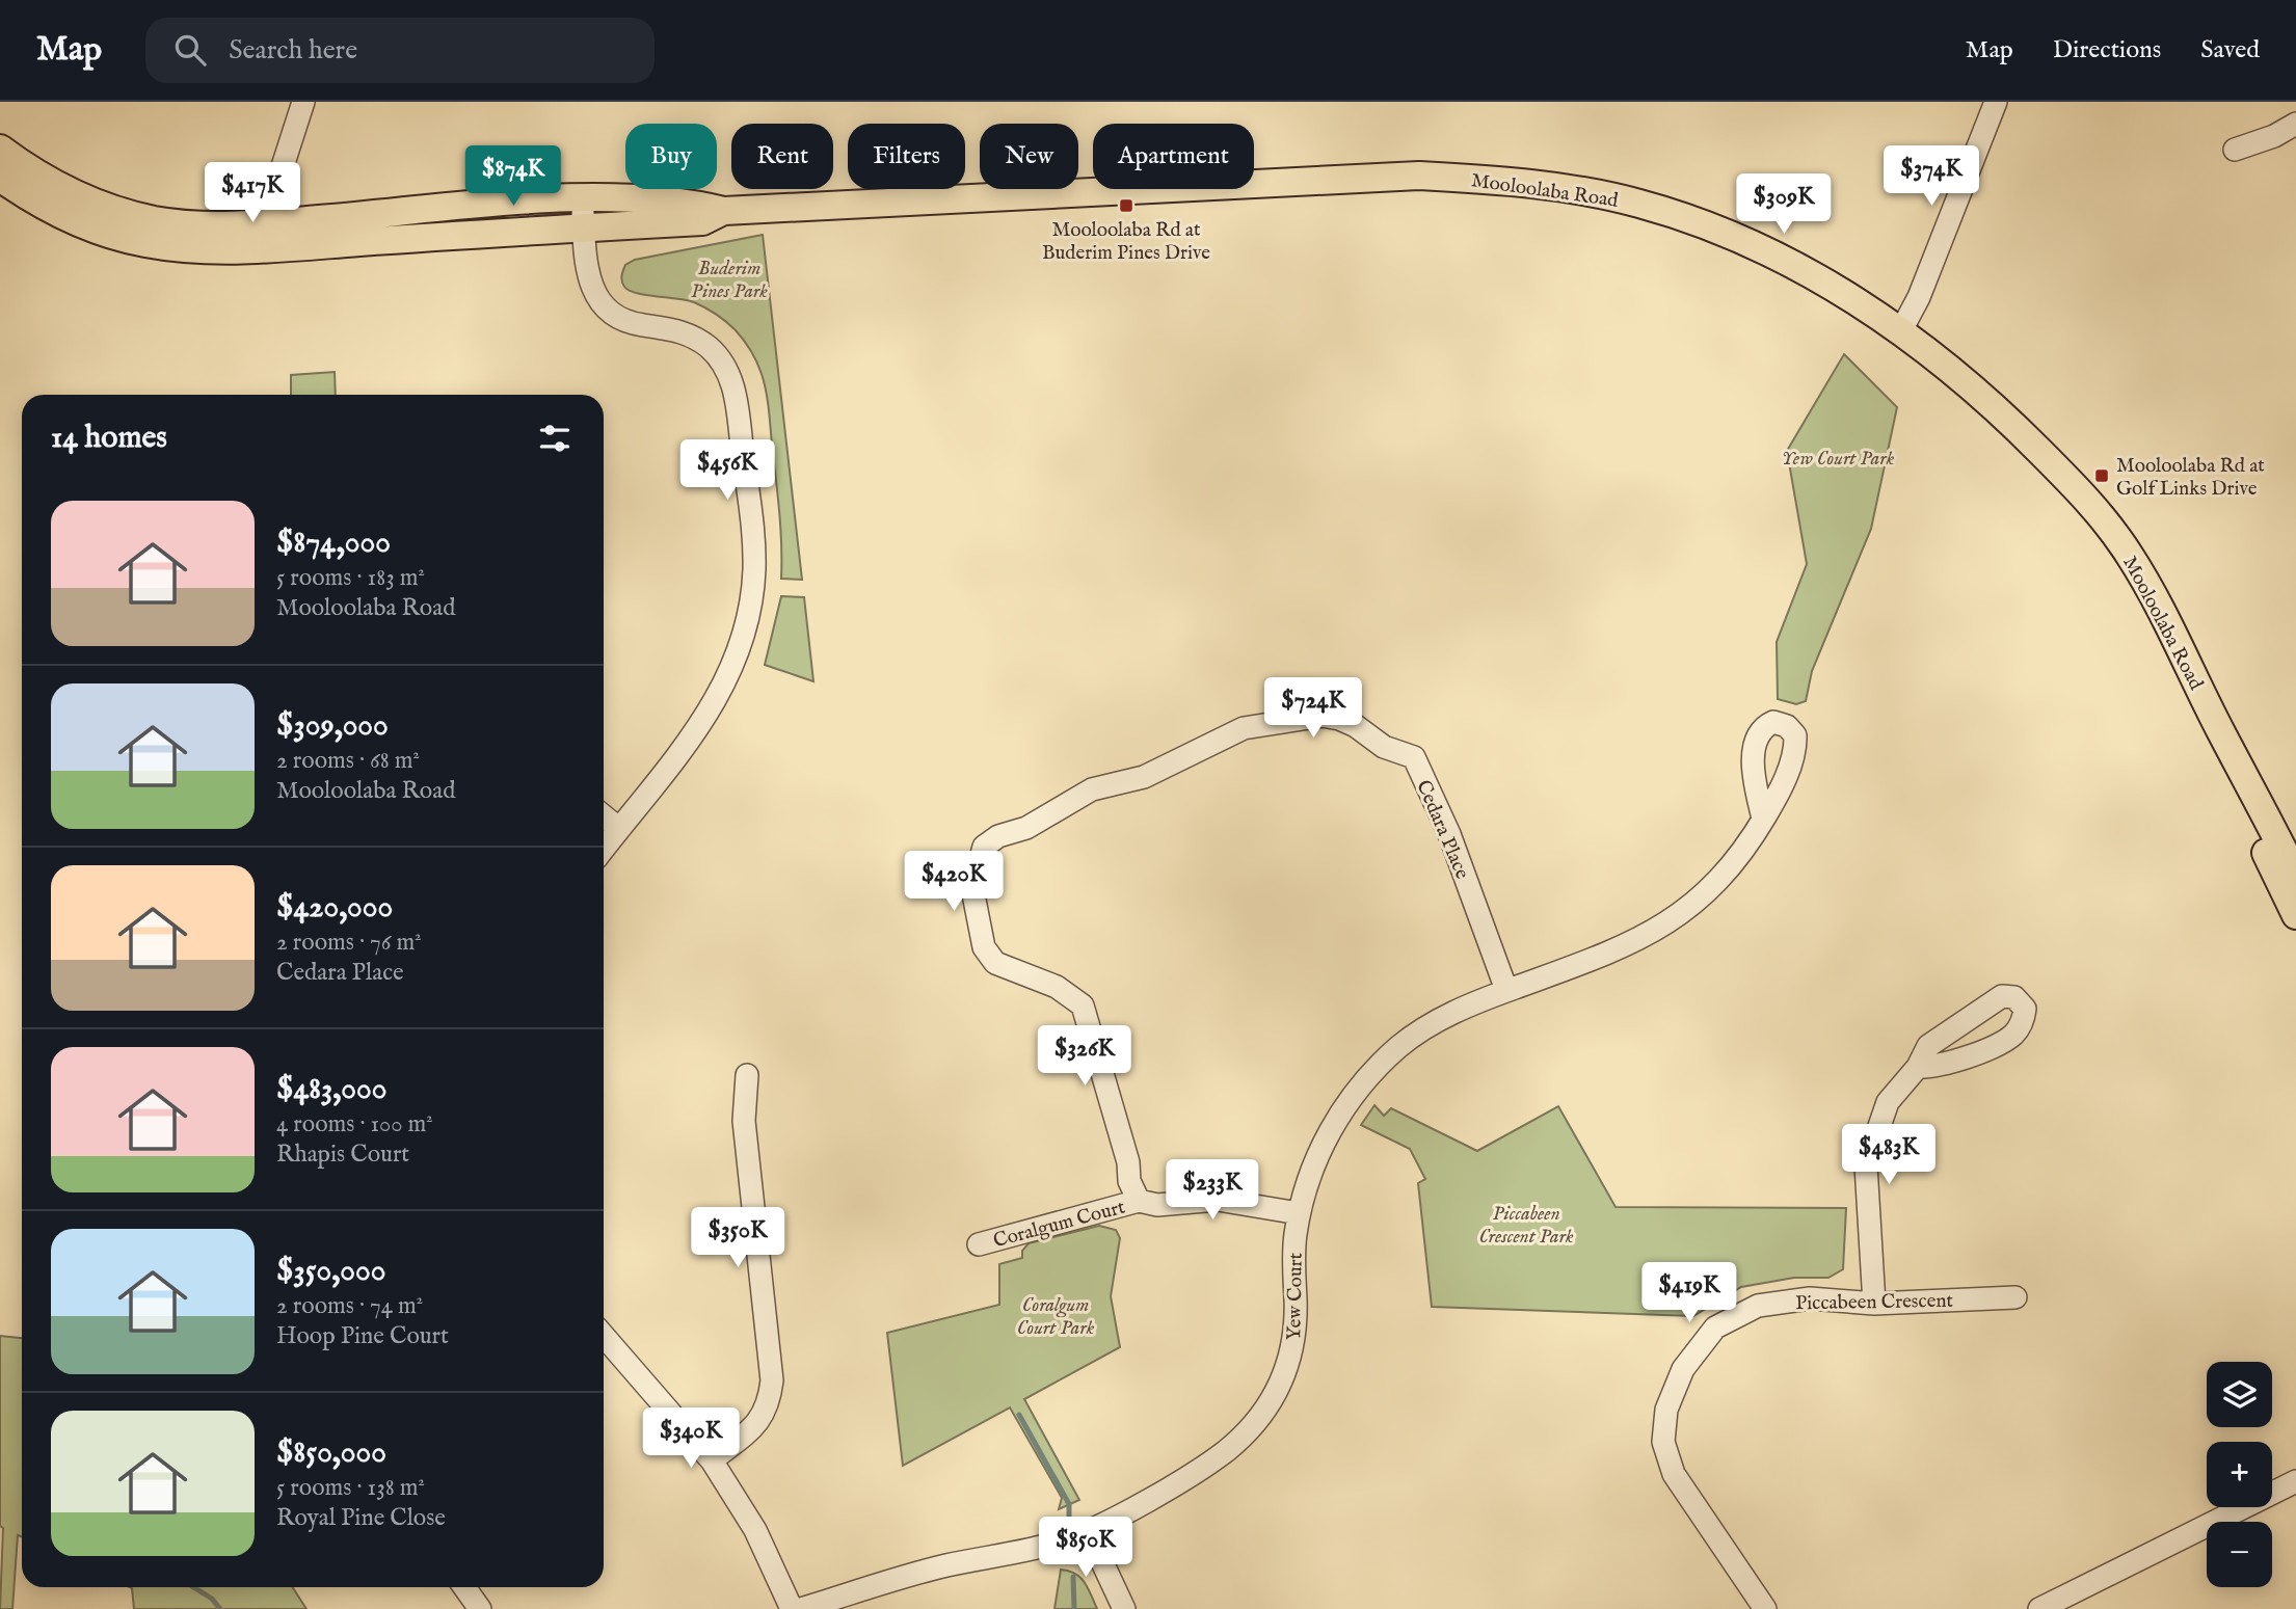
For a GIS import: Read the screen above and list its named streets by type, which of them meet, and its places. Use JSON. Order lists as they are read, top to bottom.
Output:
{
  "streets": {
    "main road": ["Mooloolaba Road"],
    "street": [
      "Cedara Place",
      "Coralgum Court",
      "Yew Court",
      "Piccabeen Crescent"
    ]
  },
  "crossings": [
    ["Cedara Place", "Coralgum Court"],
    ["Cedara Place", "Yew Court"],
    ["Coralgum Court", "Yew Court"]
  ],
  "parks": [
    "Buderim Pines Park",
    "Yew Court Park",
    "Piccabeen Crescent Park",
    "Coralgum Court Park"
  ],
  "places": {
    "transit": ["Mooloolaba Rd at Buderim Pines Drive", "Mooloolaba Rd at Golf Links Drive"]
  },
  "page": {
    "header": "Map",
    "search": "Search here",
    "nav": ["Map", "Directions", "Saved"],
    "chip": [
      "Buy",
      "Rent",
      "Filters",
      "New",
      "Apartment"
    ],
    "price": [
      "$874K",
      "$374K",
      "$417K",
      "$309K",
      "$456K",
      "$724K",
      "$420K",
      "$326K",
      "$483K",
      "$233K",
      "$350K",
      "$419K",
      "$340K",
      "$850K"
    ],
    "heading": "14 homes",
    "list": [
      {
        "name": "$874,000",
        "note": "5 rooms · 183 m² · Mooloolaba Road"
      },
      {
        "name": "$309,000",
        "note": "2 rooms · 68 m² · Mooloolaba Road"
      },
      {
        "name": "$420,000",
        "note": "2 rooms · 76 m² · Cedara Place"
      },
      {
        "name": "$483,000",
        "note": "4 rooms · 100 m² · Rhapis Court"
      },
      {
        "name": "$350,000",
        "note": "2 rooms · 74 m² · Hoop Pine Court"
      },
      {
        "name": "$850,000",
        "note": "5 rooms · 138 m² · Royal Pine Close"
      }
    ],
    "map_buttons": ["+", "−"]
  }
}
